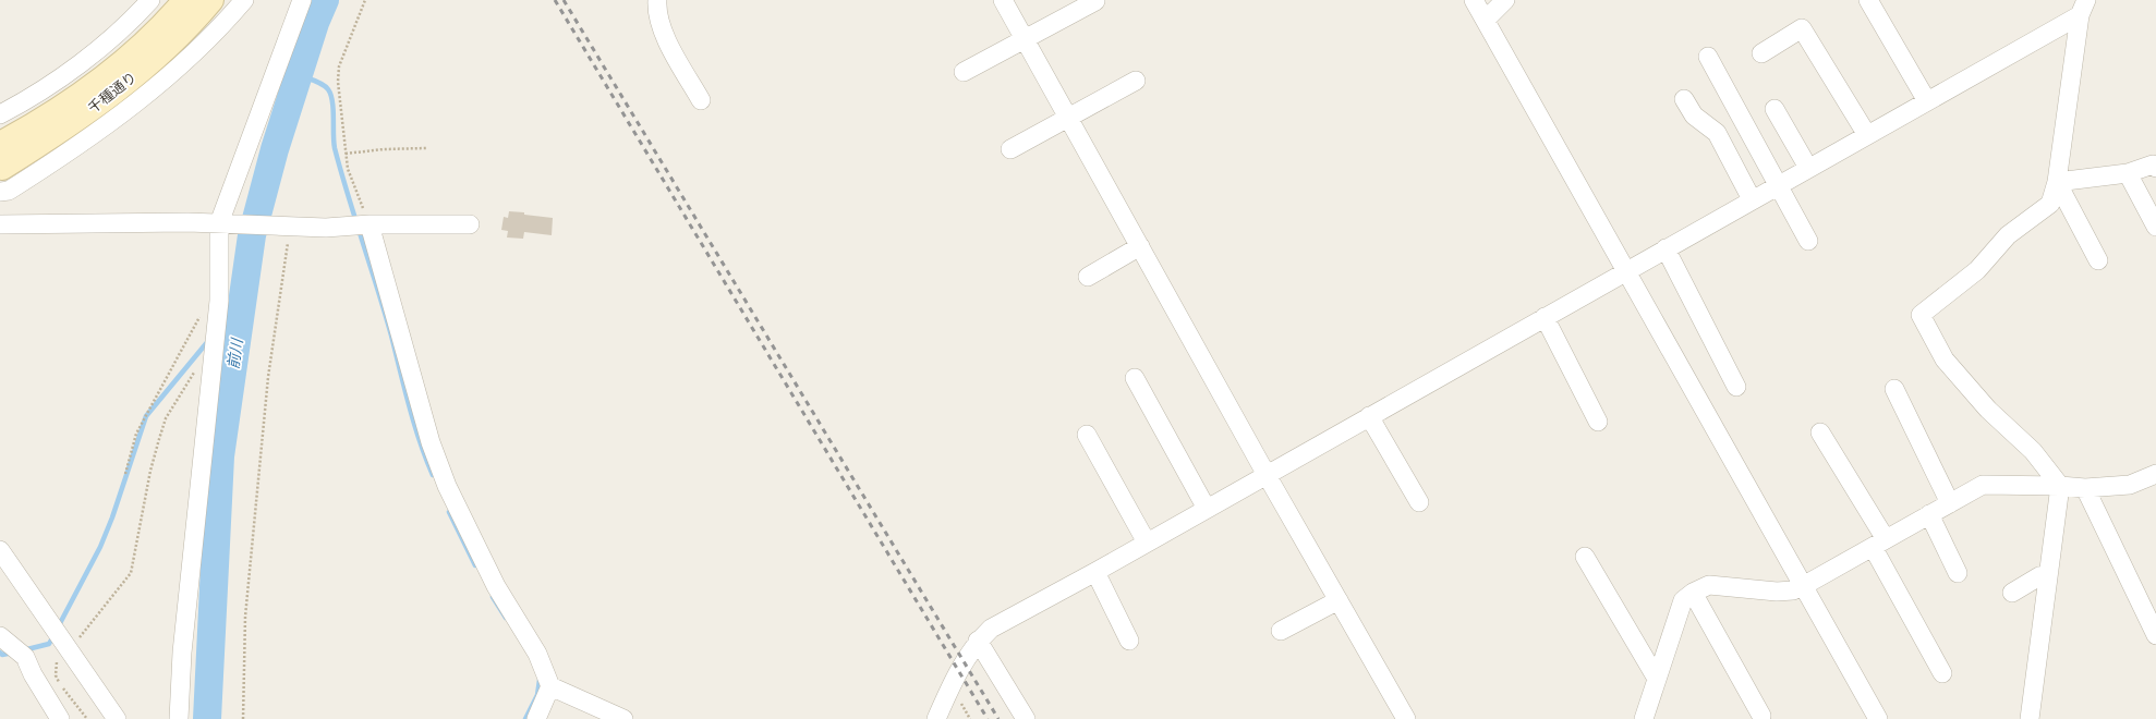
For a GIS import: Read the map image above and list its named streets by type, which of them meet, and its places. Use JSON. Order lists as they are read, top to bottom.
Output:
{
  "streets": {
    "street": ["千種通り"]
  },
  "water": ["前川"]
}
